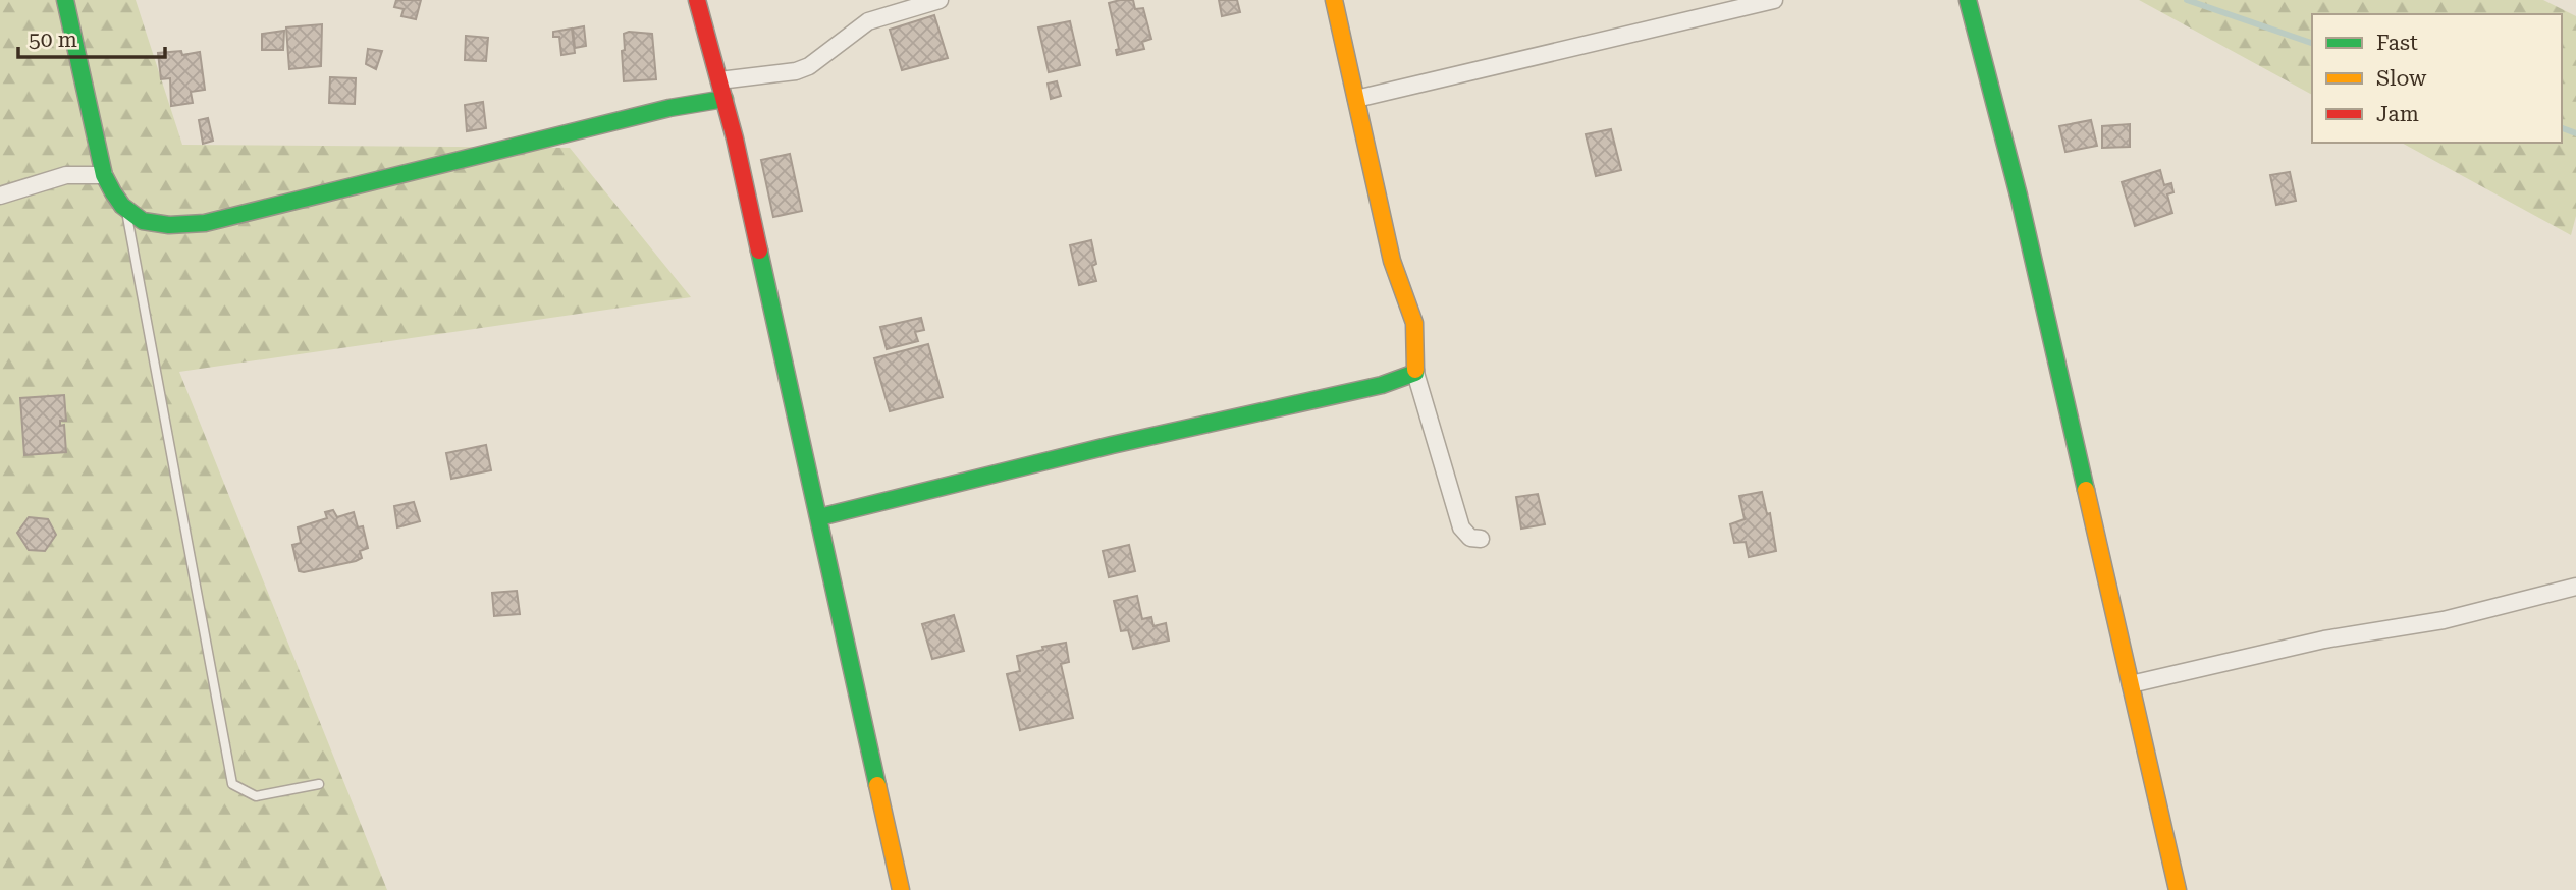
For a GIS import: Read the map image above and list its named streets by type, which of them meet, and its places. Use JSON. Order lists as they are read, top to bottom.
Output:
{
  "legend": ["Fast", "Slow", "Jam"],
  "scale_bar": "50 m"
}
